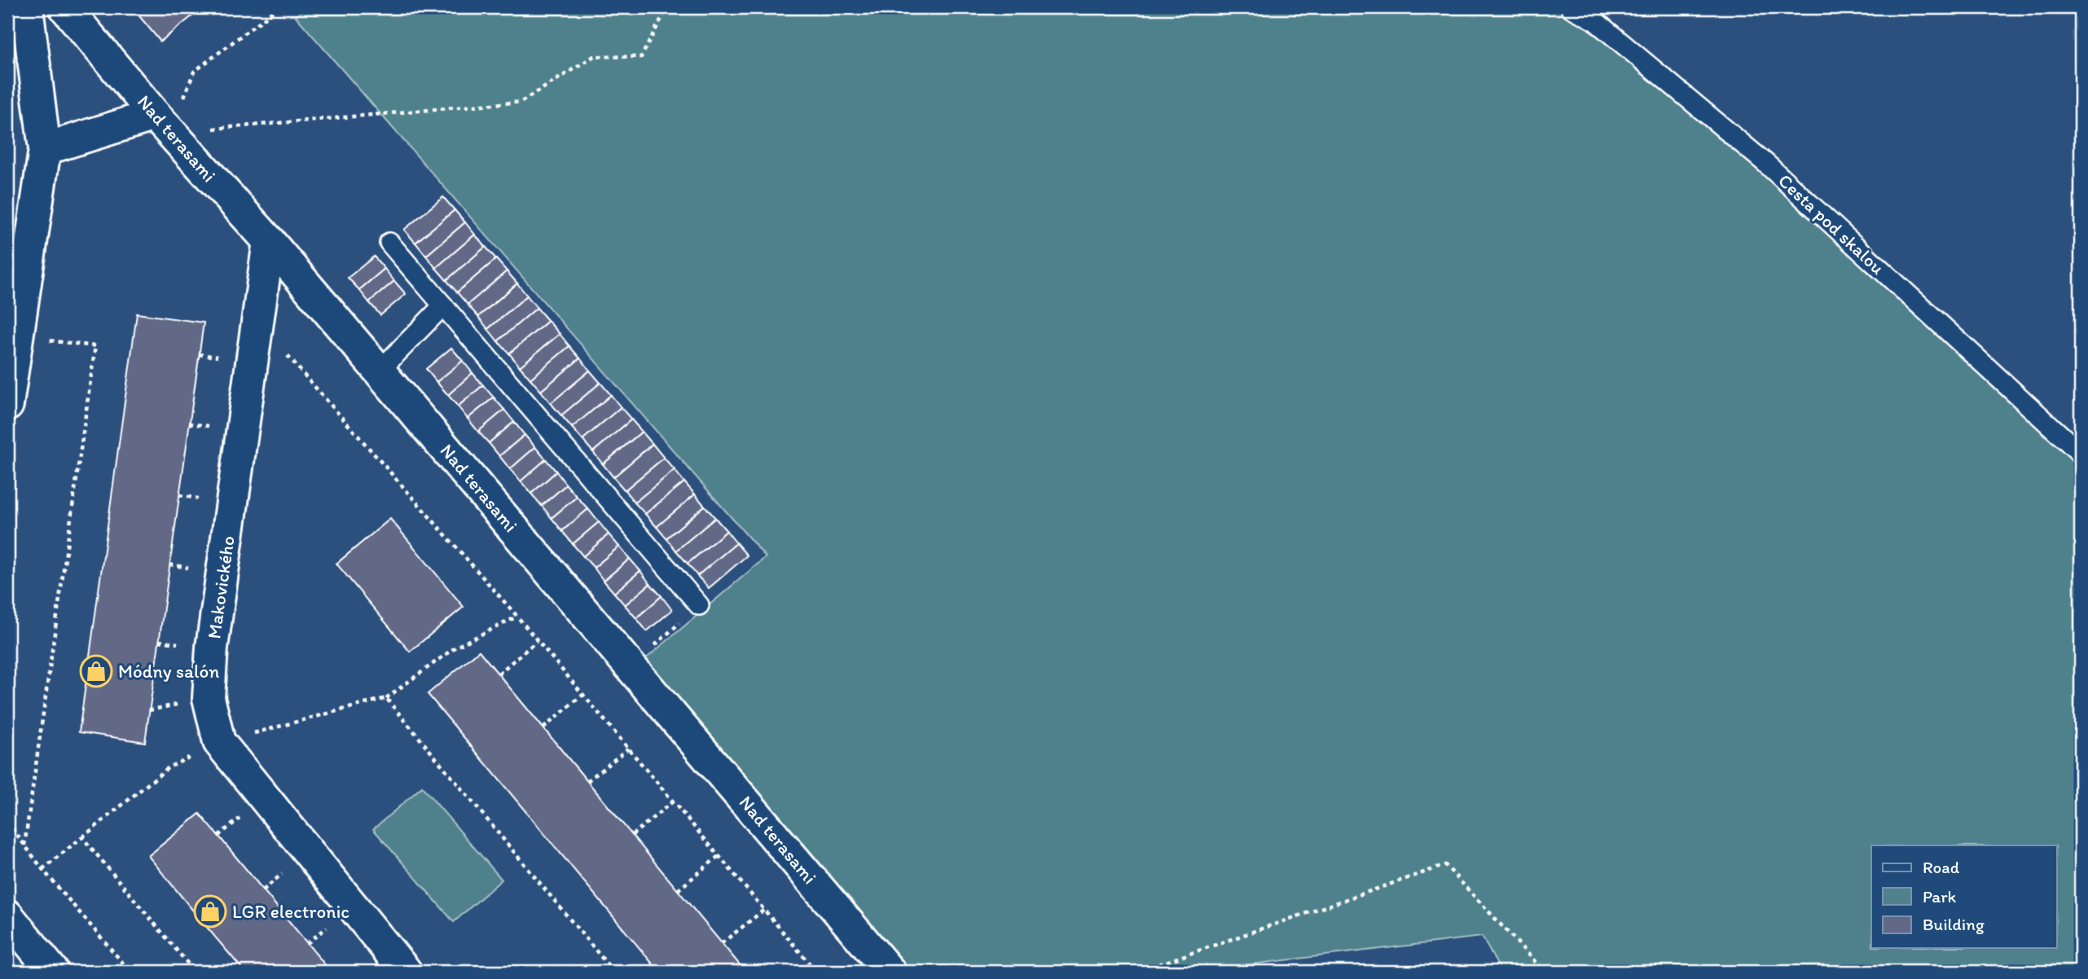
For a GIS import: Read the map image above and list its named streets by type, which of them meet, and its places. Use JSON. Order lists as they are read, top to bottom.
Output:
{
  "streets": {
    "street": ["Nad terasami", "Makovického"],
    "lane": ["Cesta pod skalou"]
  },
  "crossings": [
    ["Nad terasami", "Makovického"]
  ],
  "places": {
    "shop": ["Módny salón", "LGR electronic"]
  },
  "legend": ["Road", "Park", "Building"]
}
